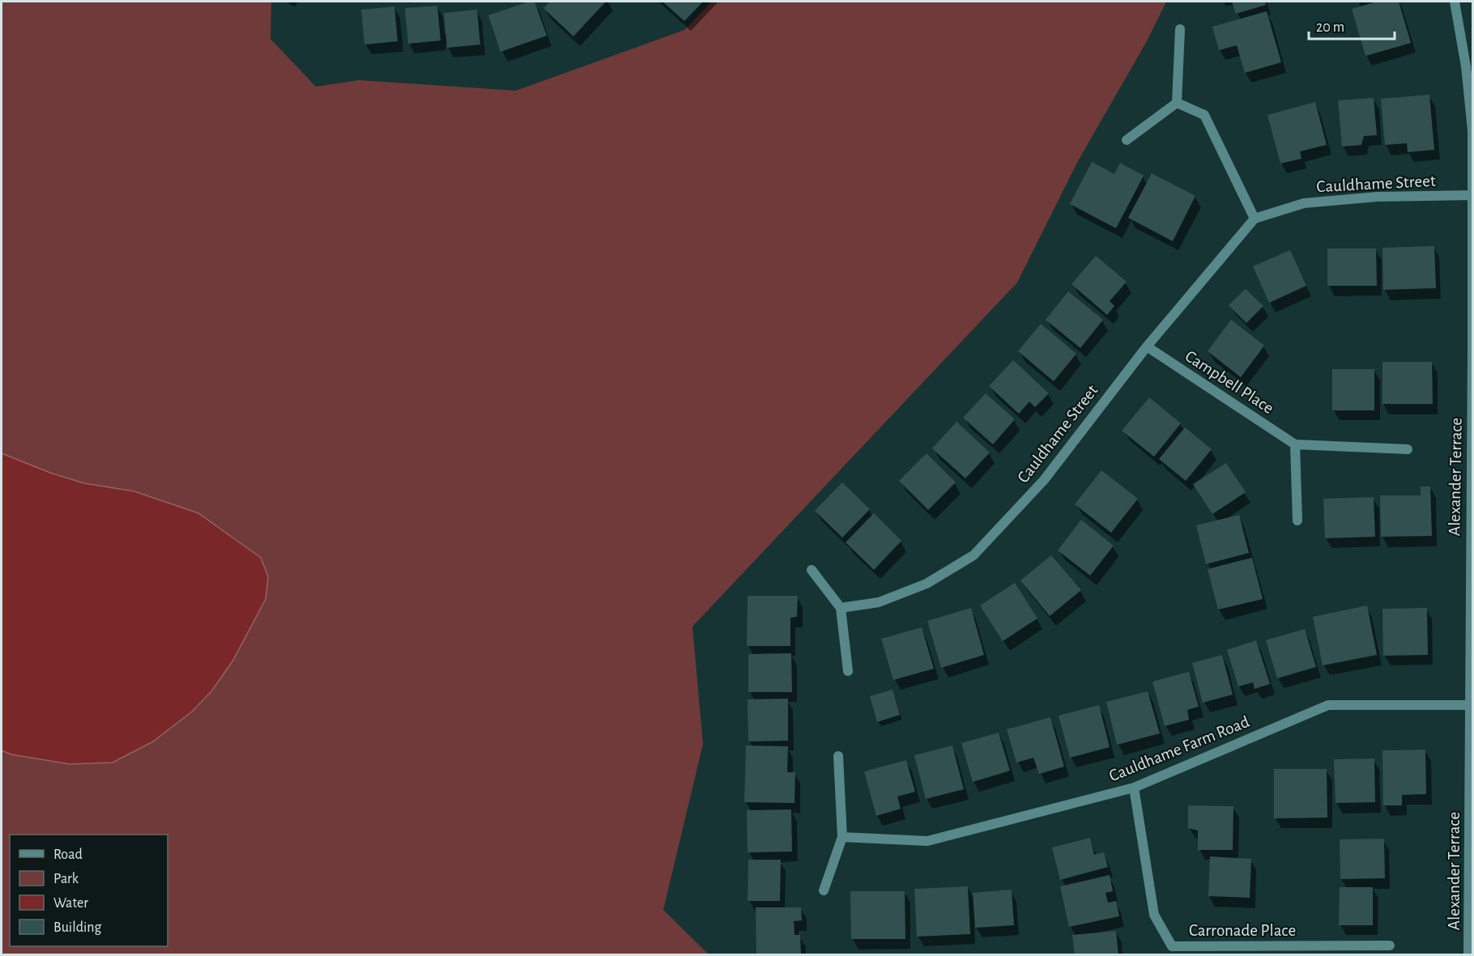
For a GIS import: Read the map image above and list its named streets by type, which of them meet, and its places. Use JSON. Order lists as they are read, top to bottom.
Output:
{
  "streets": {
    "street": [
      "Cauldhame Street",
      "Campbell Place",
      "Alexander Terrace",
      "Cauldhame Farm Road",
      "Carronade Place"
    ]
  },
  "crossings": [
    ["Cauldhame Street", "Campbell Place"],
    ["Cauldhame Street", "Alexander Terrace"],
    ["Alexander Terrace", "Cauldhame Farm Road"],
    ["Cauldhame Farm Road", "Carronade Place"]
  ],
  "legend": [
    "Road",
    "Park",
    "Water",
    "Building"
  ],
  "scale_bar": "20 m"
}
